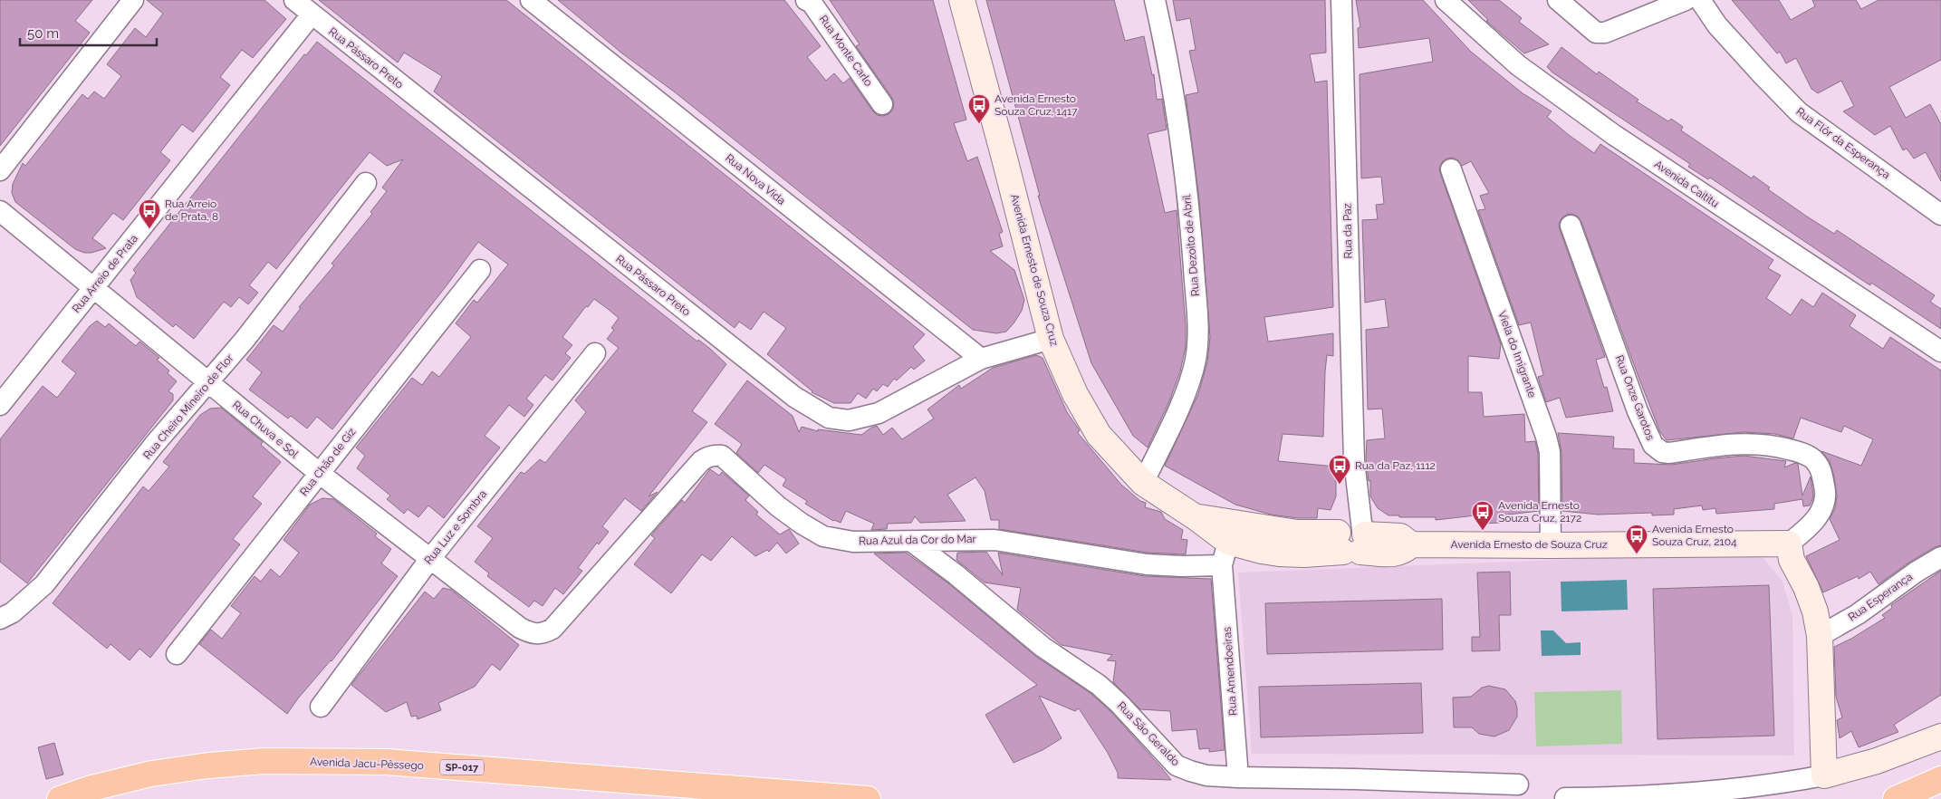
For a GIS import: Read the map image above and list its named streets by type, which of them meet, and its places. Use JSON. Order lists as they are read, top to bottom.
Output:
{
  "streets": {
    "highway": ["Avenida Jacu-Pêssego", "SP-017"],
    "street": [
      "Rua Monte Carlo",
      "Rua Pássaro Preto",
      "Rua Flôr da Esperança",
      "Rua Nova Vida",
      "Avenida Caititu",
      "Rua da Paz",
      "Rua Dezoito de Abril",
      "Avenida Ernesto de Souza Cruz",
      "Rua Arreio de Prata",
      "Viela do Imigrante",
      "Rua Onze Garotos",
      "Rua Cheiro Mineiro de Flor",
      "Rua Chuva e Sol",
      "Rua Chão de Giz",
      "Rua Luz e Sombra",
      "Rua Azul da Cor do Mar",
      "Rua Esperança",
      "Rua Amendoeiras",
      "Rua São Geraldo"
    ]
  },
  "crossings": [
    ["Rua Pássaro Preto", "Rua Nova Vida"],
    ["Rua Pássaro Preto", "Avenida Ernesto de Souza Cruz"],
    ["Rua Pássaro Preto", "Rua Arreio de Prata"],
    ["Rua da Paz", "Avenida Ernesto de Souza Cruz"],
    ["Rua Dezoito de Abril", "Avenida Ernesto de Souza Cruz"],
    ["Avenida Ernesto de Souza Cruz", "Viela do Imigrante"],
    ["Avenida Ernesto de Souza Cruz", "Rua Onze Garotos"],
    ["Rua Arreio de Prata", "Rua Chuva e Sol"],
    ["Rua Cheiro Mineiro de Flor", "Rua Chuva e Sol"],
    ["Rua Chuva e Sol", "Rua Chão de Giz"],
    ["Rua Chuva e Sol", "Rua Luz e Sombra"],
    ["Rua Chuva e Sol", "Rua Azul da Cor do Mar"],
    ["Rua Azul da Cor do Mar", "Rua Amendoeiras"],
    ["Rua Azul da Cor do Mar", "Rua São Geraldo"],
    ["Rua Amendoeiras", "Rua São Geraldo"]
  ],
  "places": {
    "bus stop": [
      "Avenida Ernesto Souza Cruz, 1417",
      "Rua Arreio de Prata, 8",
      "Rua da Paz, 1112",
      "Avenida Ernesto Souza Cruz, 2172",
      "Avenida Ernesto Souza Cruz, 2104"
    ]
  },
  "scale_bar": "50 m"
}
